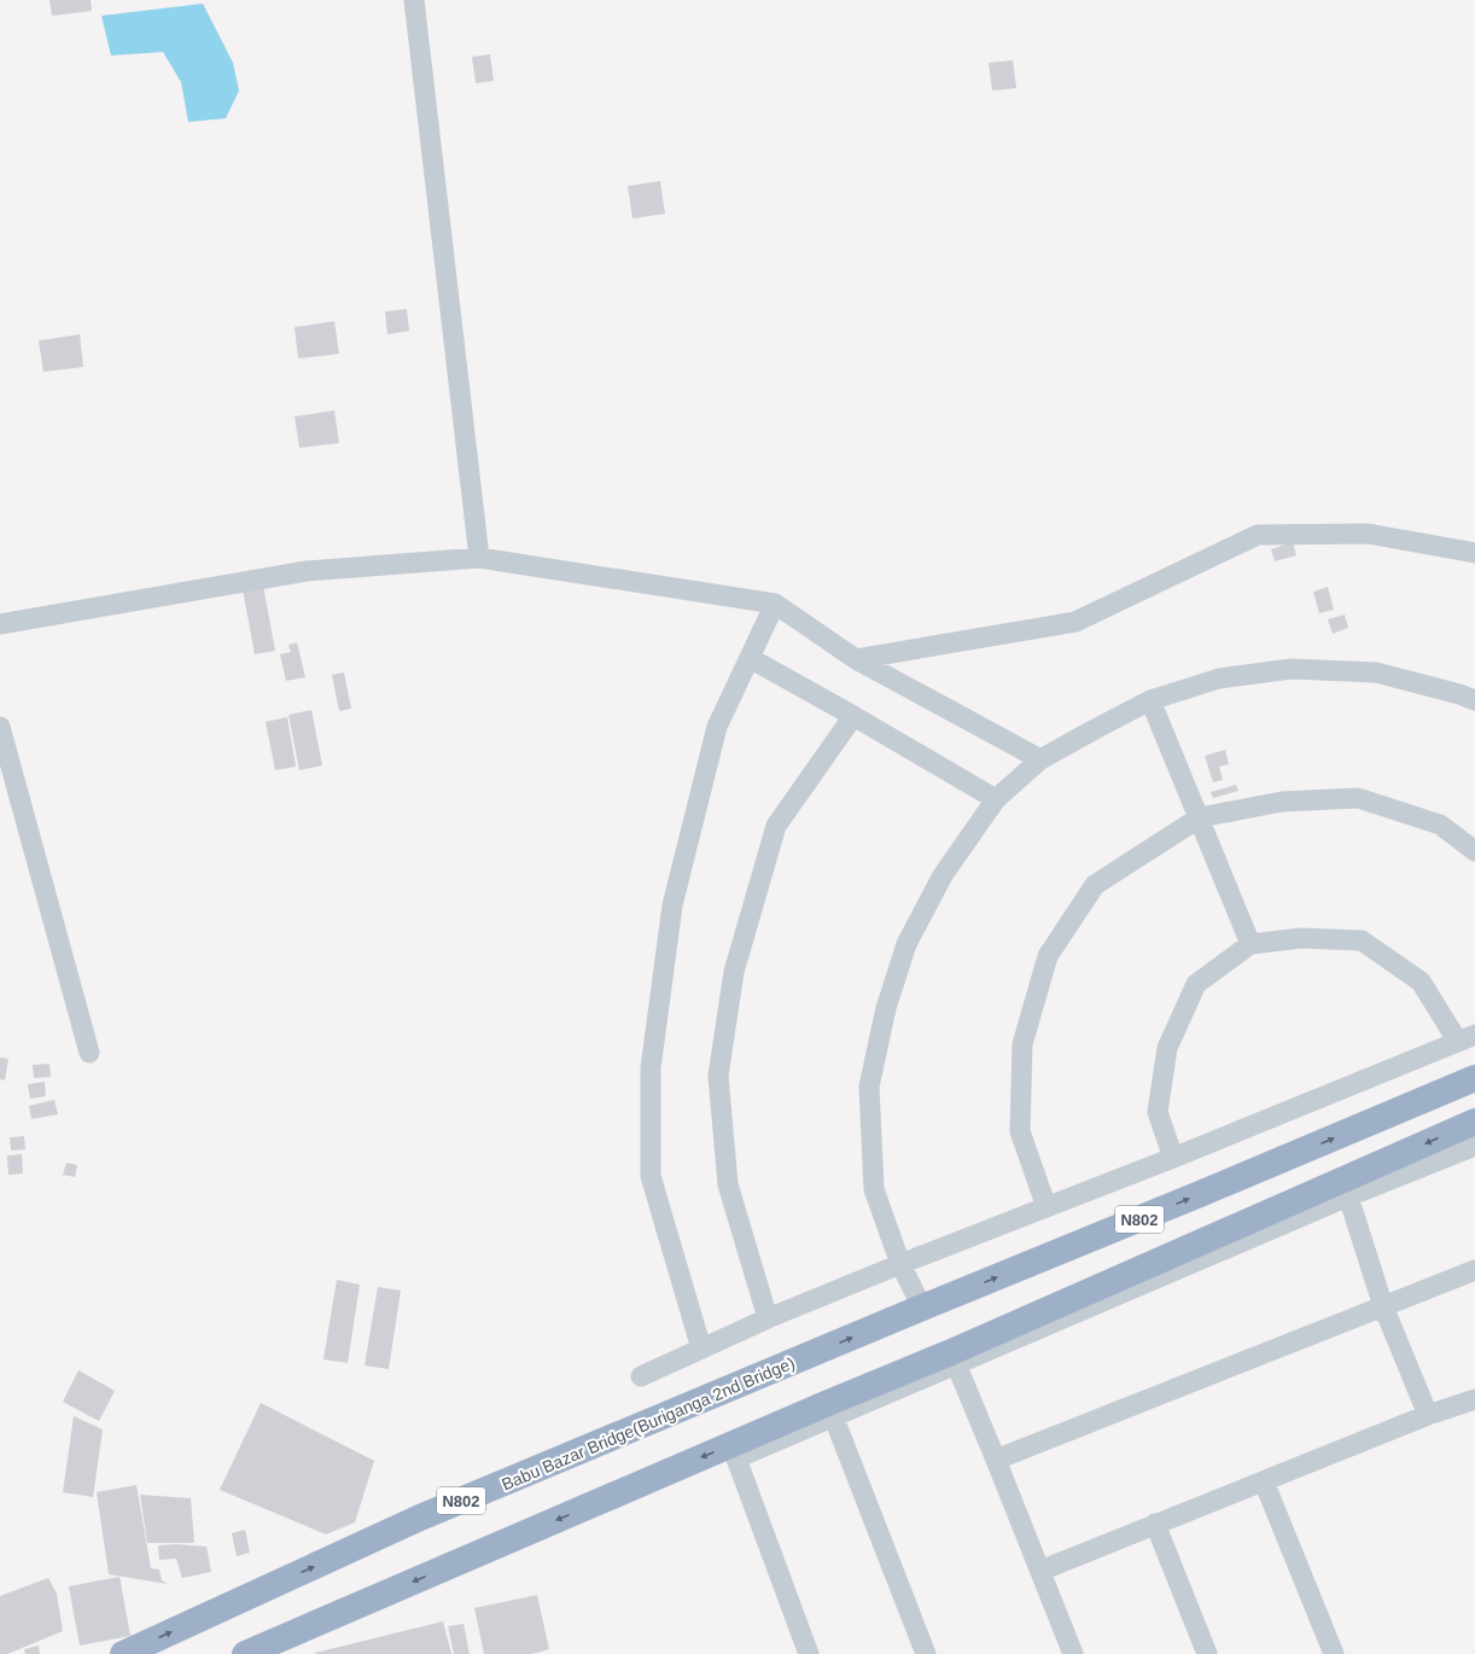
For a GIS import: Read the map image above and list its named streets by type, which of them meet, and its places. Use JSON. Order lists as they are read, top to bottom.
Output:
{
  "streets": {
    "highway": ["N802", "Babu Bazar Bridge(Buriganga 2nd Bridge)"]
  },
  "crossings": [
    ["N802", "Babu Bazar Bridge(Buriganga 2nd Bridge)"]
  ]
}
